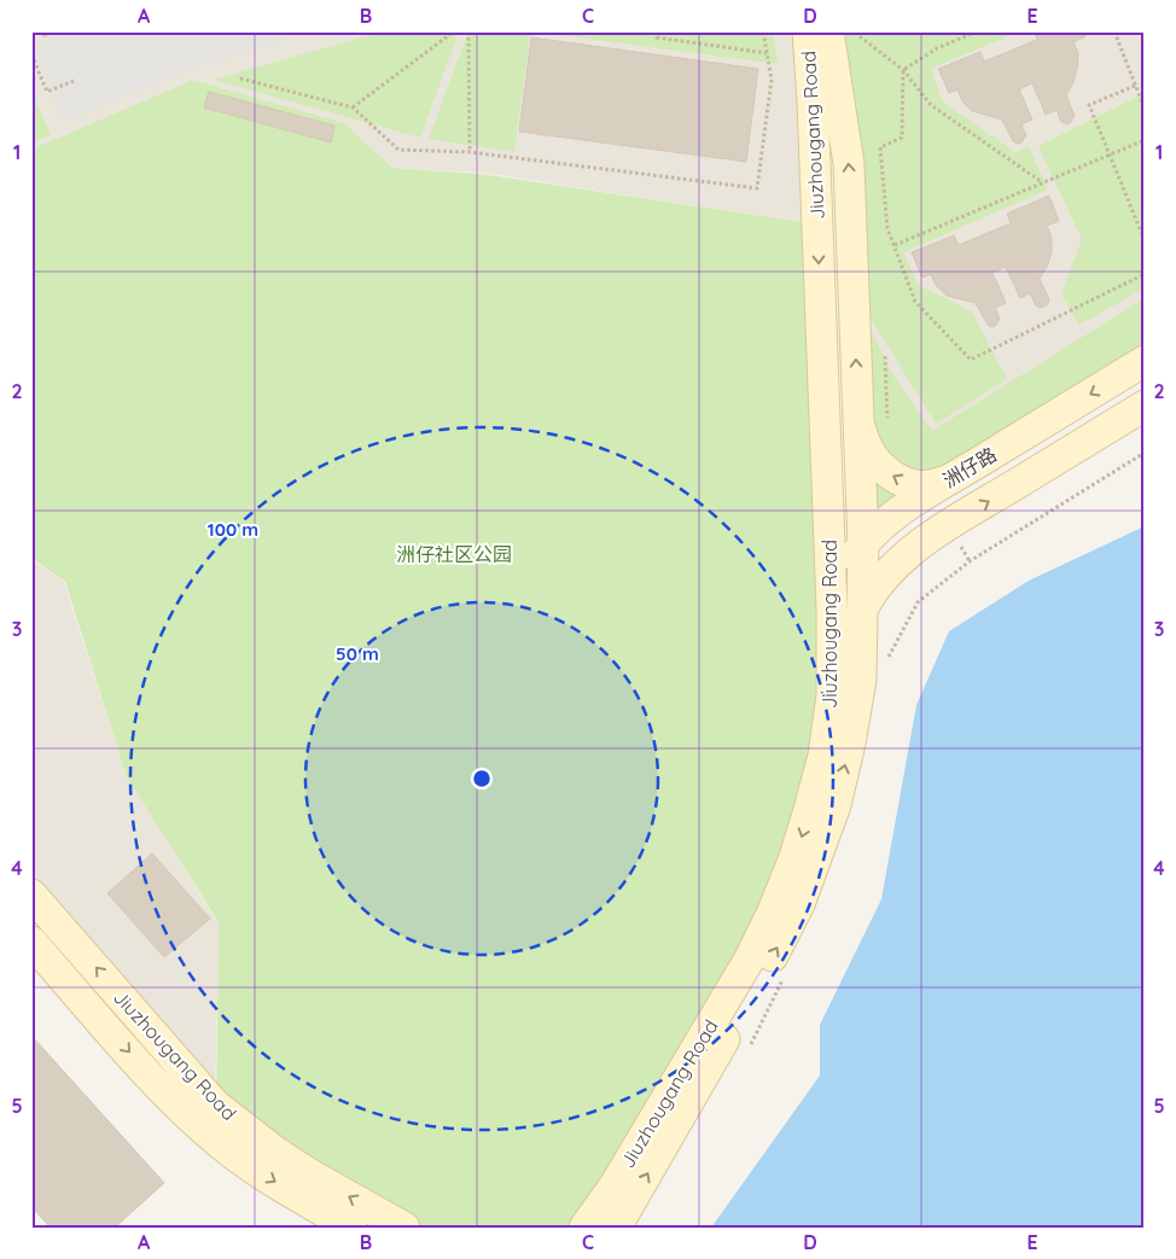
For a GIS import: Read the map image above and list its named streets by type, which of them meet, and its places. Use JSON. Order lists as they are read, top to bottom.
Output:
{
  "streets": {
    "street": ["Jiuzhougang Road", "洲仔路"]
  },
  "crossings": [
    ["Jiuzhougang Road", "洲仔路"]
  ],
  "parks": ["洲仔社区公园"],
  "grid": {
    "columns": [
      "A",
      "B",
      "C",
      "D",
      "E"
    ],
    "rows": [
      "1",
      "2",
      "3",
      "4",
      "5"
    ]
  },
  "rings": ["100 m", "50 m"]
}
